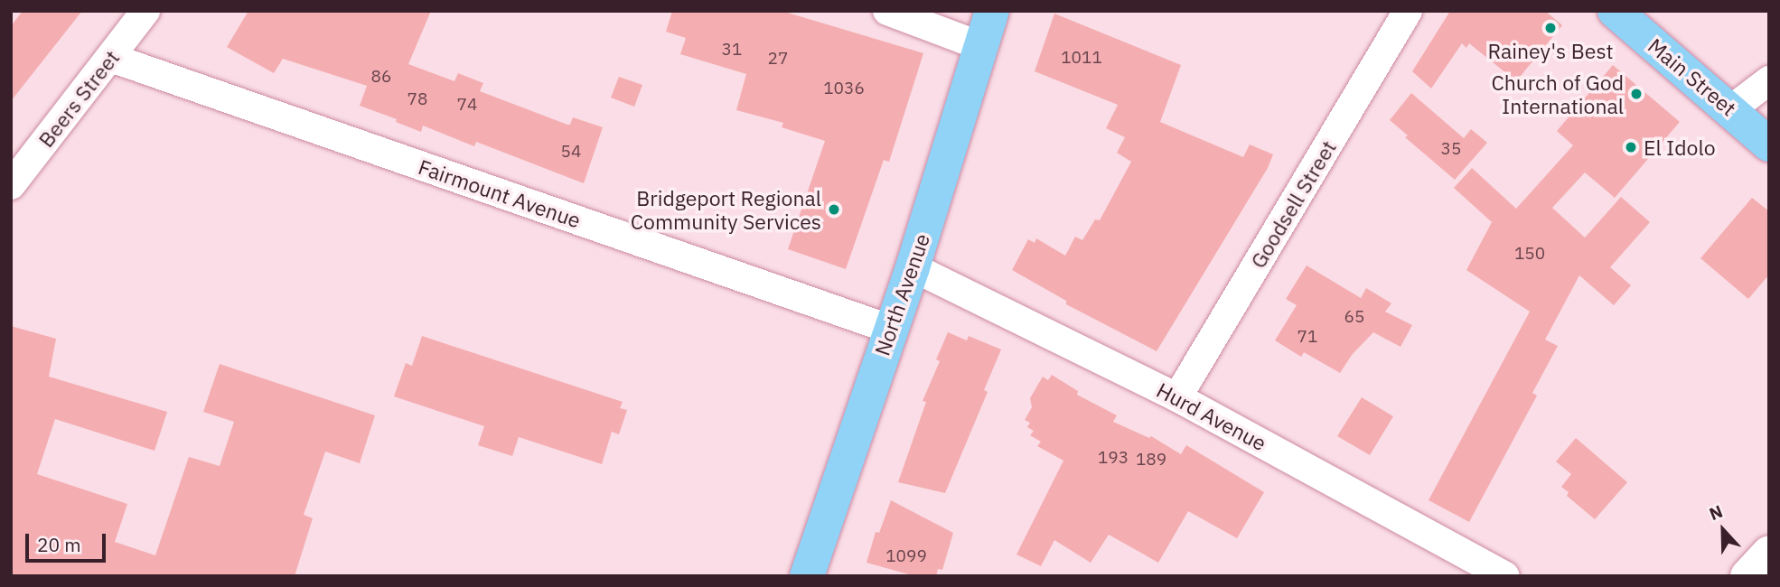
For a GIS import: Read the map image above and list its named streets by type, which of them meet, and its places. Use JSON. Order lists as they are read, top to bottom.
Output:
{
  "streets": {
    "main road": ["Main Street", "North Avenue"],
    "street": [
      "Beers Street",
      "Fairmount Avenue",
      "Goodsell Street",
      "Hurd Avenue"
    ]
  },
  "crossings": [
    ["Beers Street", "Fairmount Avenue"],
    ["Fairmount Avenue", "North Avenue"],
    ["Goodsell Street", "Hurd Avenue"],
    ["North Avenue", "Hurd Avenue"]
  ],
  "places": [
    "Rainey's Best",
    "Church of God International",
    "El Idolo",
    "Bridgeport Regional Community Services"
  ],
  "house_numbers": [
    "31",
    "1011",
    "27",
    "86",
    "1036",
    "78",
    "74",
    "35",
    "54",
    "150",
    "65",
    "71",
    "193",
    "189",
    "1099"
  ],
  "scale_bar": "20 m",
  "north": "top"
}
